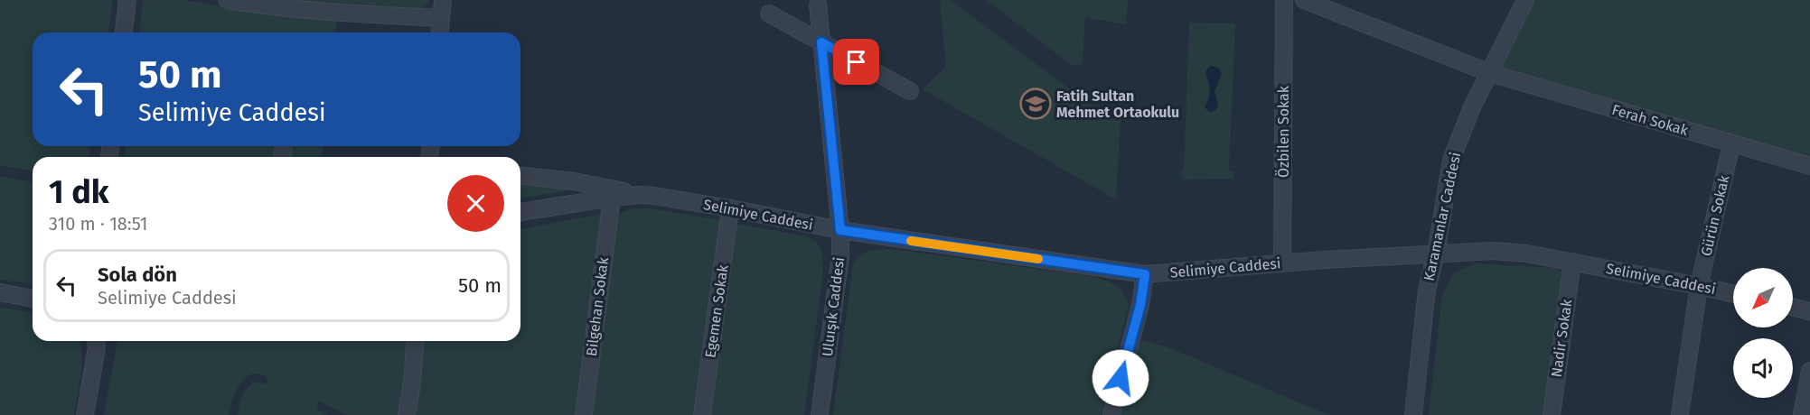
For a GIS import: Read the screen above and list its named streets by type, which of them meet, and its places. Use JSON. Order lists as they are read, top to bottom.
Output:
{
  "streets": {
    "street": [
      "Ferah Sokak",
      "Özbilen Sokak",
      "Selimiye Caddesi",
      "Gürün Sokak",
      "Karamanlar Caddesi",
      "Bilgehan Sokak",
      "Uluışık Caddesi",
      "Egemen Sokak",
      "Nadir Sokak"
    ]
  },
  "crossings": [
    ["Ferah Sokak", "Gürün Sokak"],
    ["Ferah Sokak", "Karamanlar Caddesi"],
    ["Özbilen Sokak", "Selimiye Caddesi"],
    ["Selimiye Caddesi", "Gürün Sokak"],
    ["Selimiye Caddesi", "Karamanlar Caddesi"],
    ["Selimiye Caddesi", "Bilgehan Sokak"],
    ["Selimiye Caddesi", "Uluışık Caddesi"],
    ["Selimiye Caddesi", "Egemen Sokak"],
    ["Selimiye Caddesi", "Nadir Sokak"]
  ],
  "places": {
    "school or university": ["Fatih Sultan Mehmet Ortaokulu"]
  },
  "north": "bottom left",
  "page": {
    "turn": ["50 m", "Selimiye Caddesi"],
    "heading": ["1 dk", "310 m · 18:51"],
    "list": [
      {
        "name": "Sola dön",
        "note": "Selimiye Caddesi",
        "value": "50 m"
      }
    ]
  }
}
